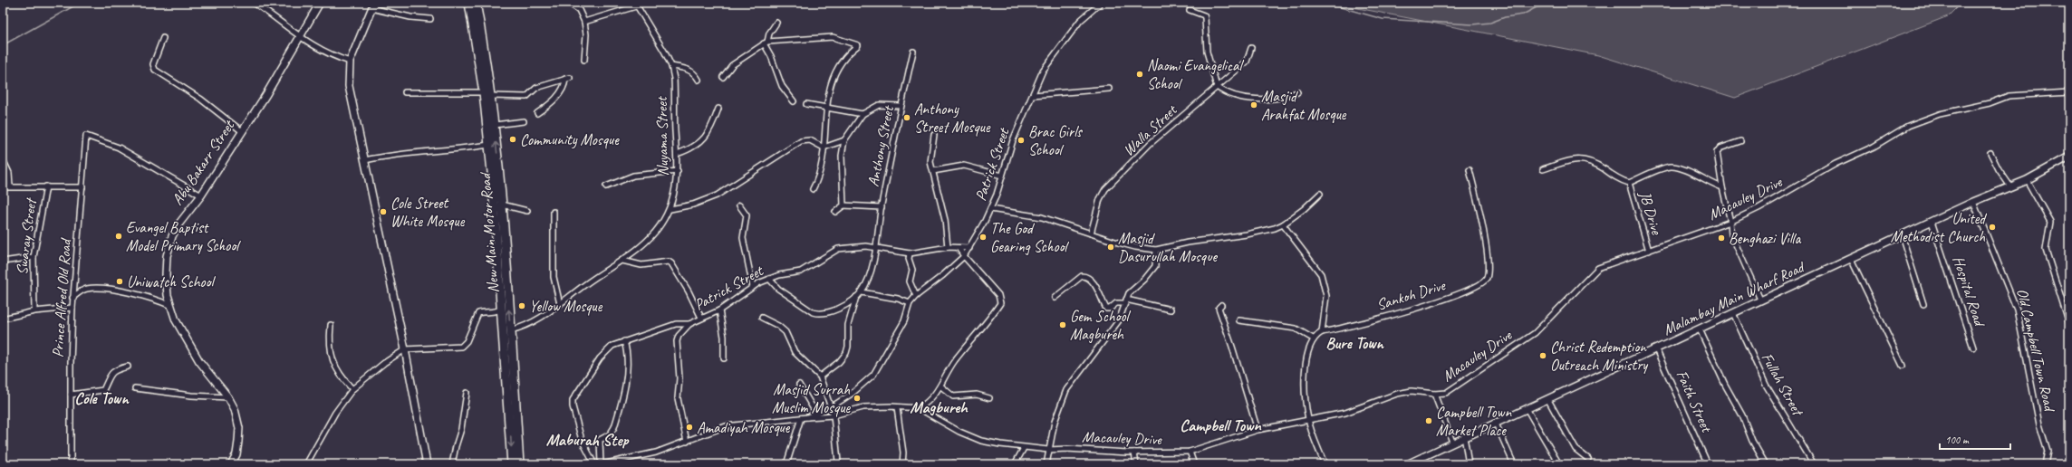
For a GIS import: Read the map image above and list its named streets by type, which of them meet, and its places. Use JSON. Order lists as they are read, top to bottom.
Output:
{
  "streets": {
    "highway": ["New Main Motor Road"],
    "street": [
      "Walla Street",
      "Nuyama Street",
      "Anthony Street",
      "Abu Bakarr Street",
      "Patrick Street",
      "Macauley Drive",
      "JB Drive",
      "Swaray Street",
      "Hospital Road",
      "Sankoh Drive",
      "Prince Alfred Old Road",
      "Malambay Main Wharf Road",
      "Old Campbell Town Road",
      "Fullah Street",
      "Faith Street"
    ]
  },
  "crossings": [
    ["Nuyama Street", "New Main Motor Road"],
    ["Anthony Street", "Patrick Street"],
    ["Abu Bakarr Street", "Prince Alfred Old Road"],
    ["Macauley Drive", "JB Drive"],
    ["Hospital Road", "Malambay Main Wharf Road"],
    ["Malambay Main Wharf Road", "Old Campbell Town Road"],
    ["Malambay Main Wharf Road", "Fullah Street"],
    ["Malambay Main Wharf Road", "Faith Street"]
  ],
  "districts": [
    "Bure Town",
    "Cole Town",
    "Magbureh",
    "Campbell Town",
    "Maburah Step"
  ],
  "places": [
    "Naomi Evangelical School",
    "Masjid Arahfat Mosque",
    "Anthony Street Mosque",
    "Community Mosque",
    "Brac Girls School",
    "Cole Street White Mosque",
    "United Methodist Church",
    "Evangel Baptist Model Primary School",
    "The God Gearing School",
    "Benghazi Villa",
    "Masjid Dasurullah Mosque",
    "Uniwatch School",
    "Yellow Mosque",
    "Gem School Magbureh",
    "Christ Redemption Outreach Ministry",
    "Masjid Surrah Muslim Mosque",
    "Campbell Town Market Place",
    "Amadiyah Mosque"
  ],
  "scale_bar": "100 m"
}
